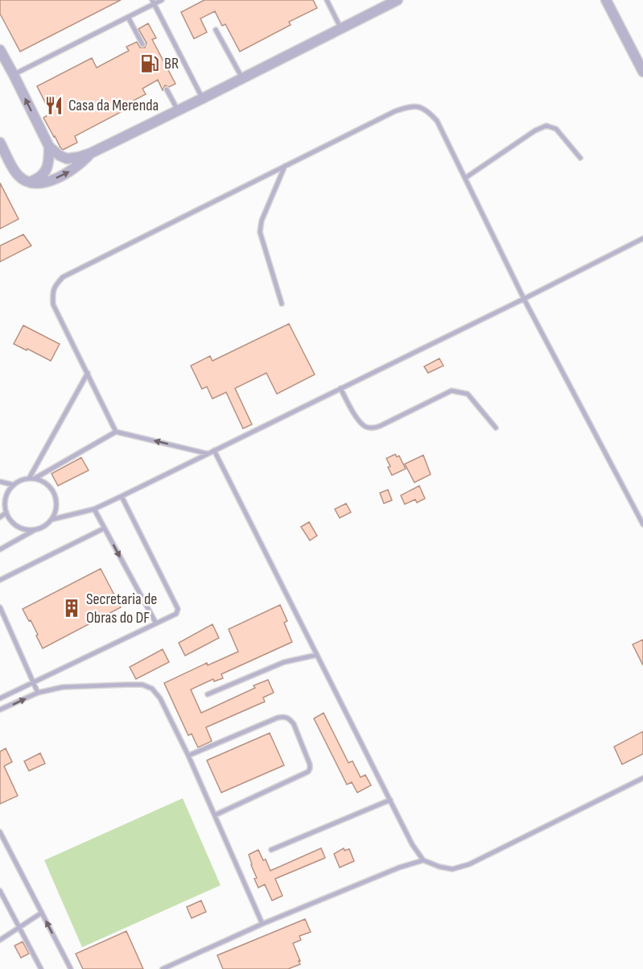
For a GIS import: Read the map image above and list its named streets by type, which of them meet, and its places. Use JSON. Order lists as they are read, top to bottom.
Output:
{
  "places": {
    "fuel station": ["BR"],
    "restaurant": ["Casa da Merenda"],
    "building": ["Secretaria de Obras do DF"]
  }
}
